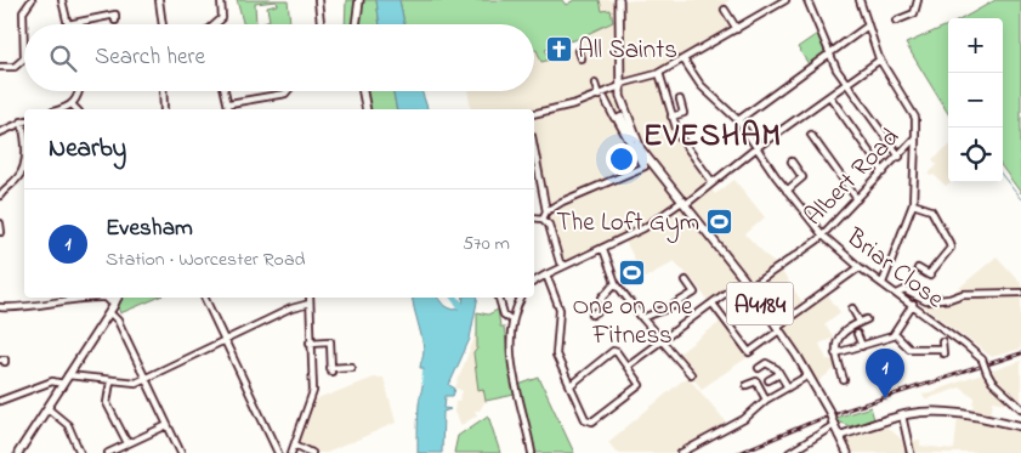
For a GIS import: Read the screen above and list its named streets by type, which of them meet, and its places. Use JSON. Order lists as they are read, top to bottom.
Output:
{
  "streets": {
    "main road": ["A4184"],
    "street": ["Albert Road", "Briar Close"]
  },
  "crossings": [
    ["Albert Road", "Briar Close"],
    ["Albert Road", "A4184"]
  ],
  "districts": ["EVESHAM"],
  "places": {
    "church": ["All Saints"],
    "sports": ["The Loft Gym", "One on One Fitness"]
  },
  "page": {
    "map_buttons": ["+", "−"],
    "search": "Search here",
    "heading": "Nearby",
    "list": [
      {
        "mark": "1",
        "name": "Evesham",
        "note": "Station · Worcester Road",
        "value": "570 m"
      }
    ],
    "pins": "1"
  }
}
